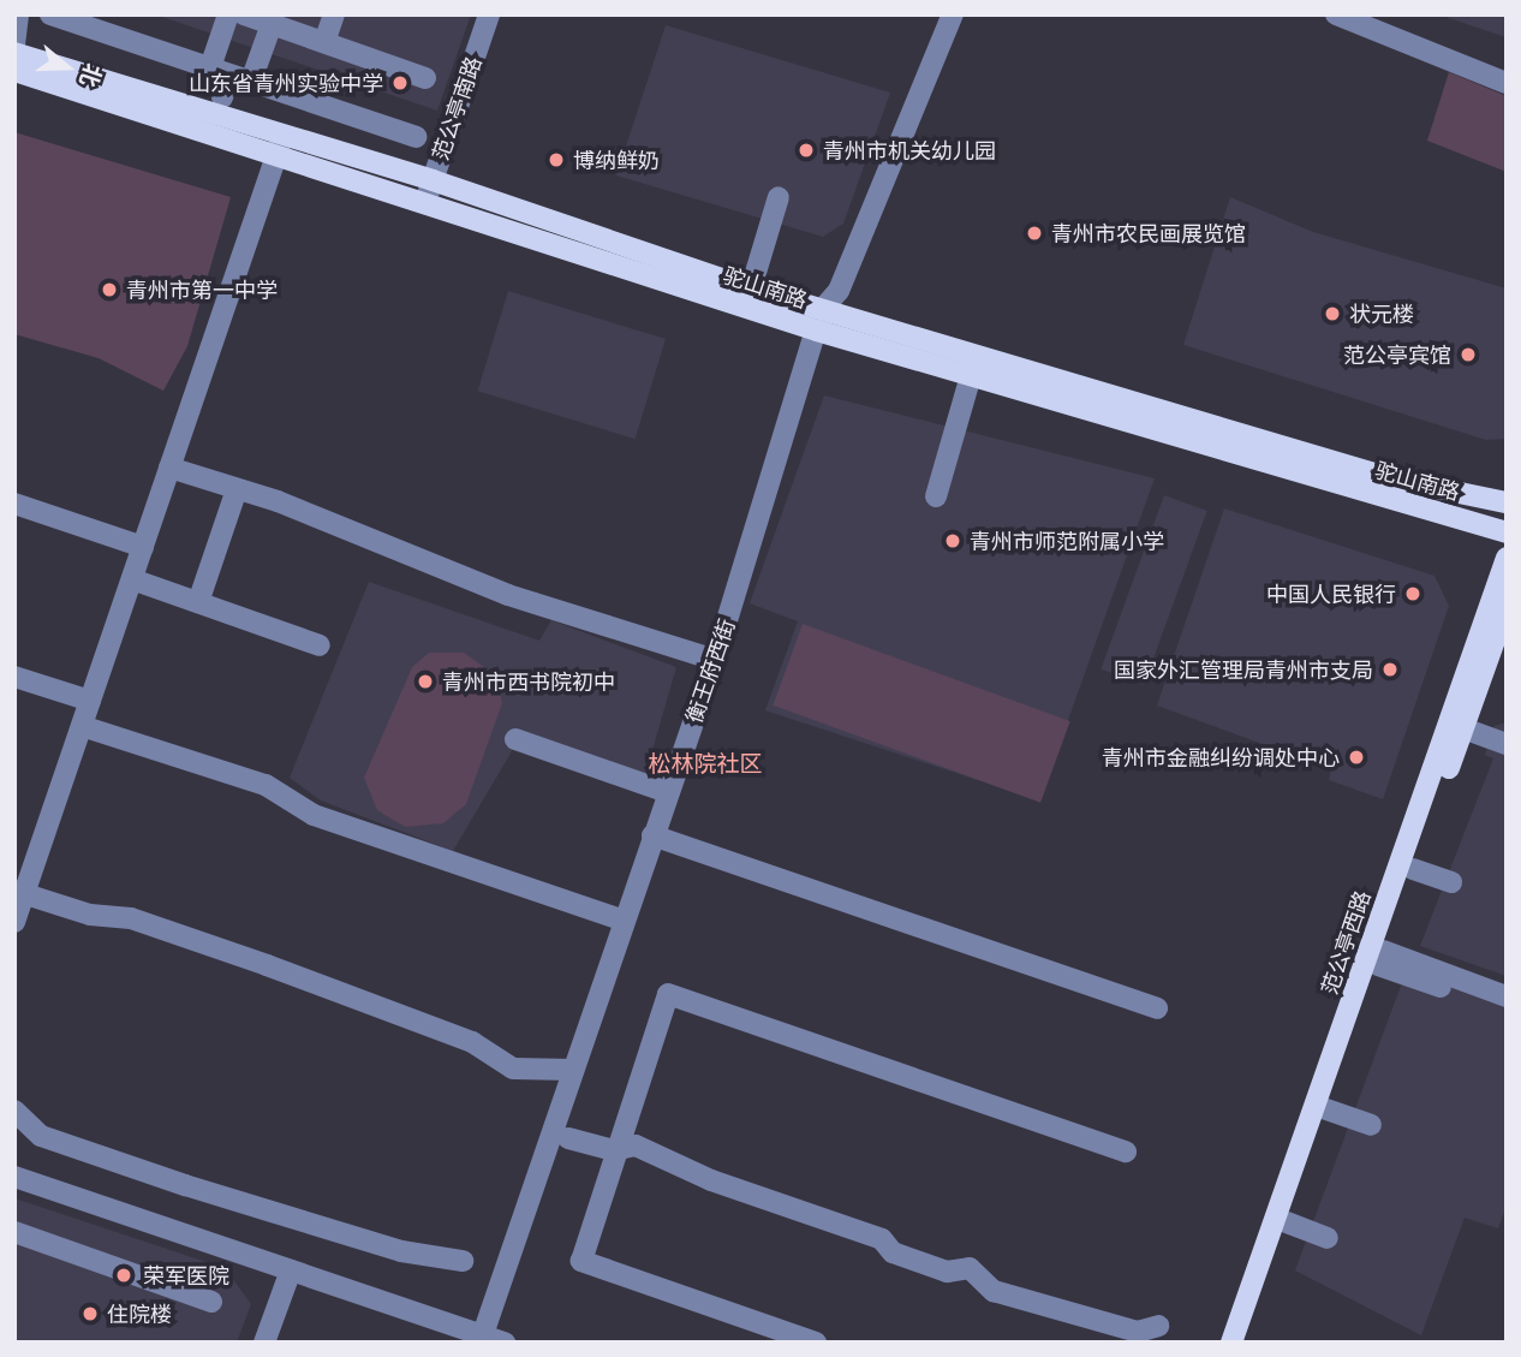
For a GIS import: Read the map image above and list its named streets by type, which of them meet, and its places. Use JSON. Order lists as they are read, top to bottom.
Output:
{
  "streets": {
    "main road": ["驼山南路", "范公亭西路"],
    "street": ["范公亭南路", "衡王府西街"]
  },
  "crossings": [
    ["范公亭南路", "驼山南路"],
    ["驼山南路", "衡王府西街"]
  ],
  "districts": ["松林院社区"],
  "places": [
    "山东省青州实验中学",
    "青州市机关幼儿园",
    "博纳鲜奶",
    "青州市农民画展览馆",
    "青州市第一中学",
    "状元楼",
    "范公亭宾馆",
    "青州市师范附属小学",
    "中国人民银行",
    "国家外汇管理局青州市支局",
    "青州市西书院初中",
    "青州市金融纠纷调处中心",
    "荣军医院",
    "住院楼"
  ],
  "north": "right"
}
